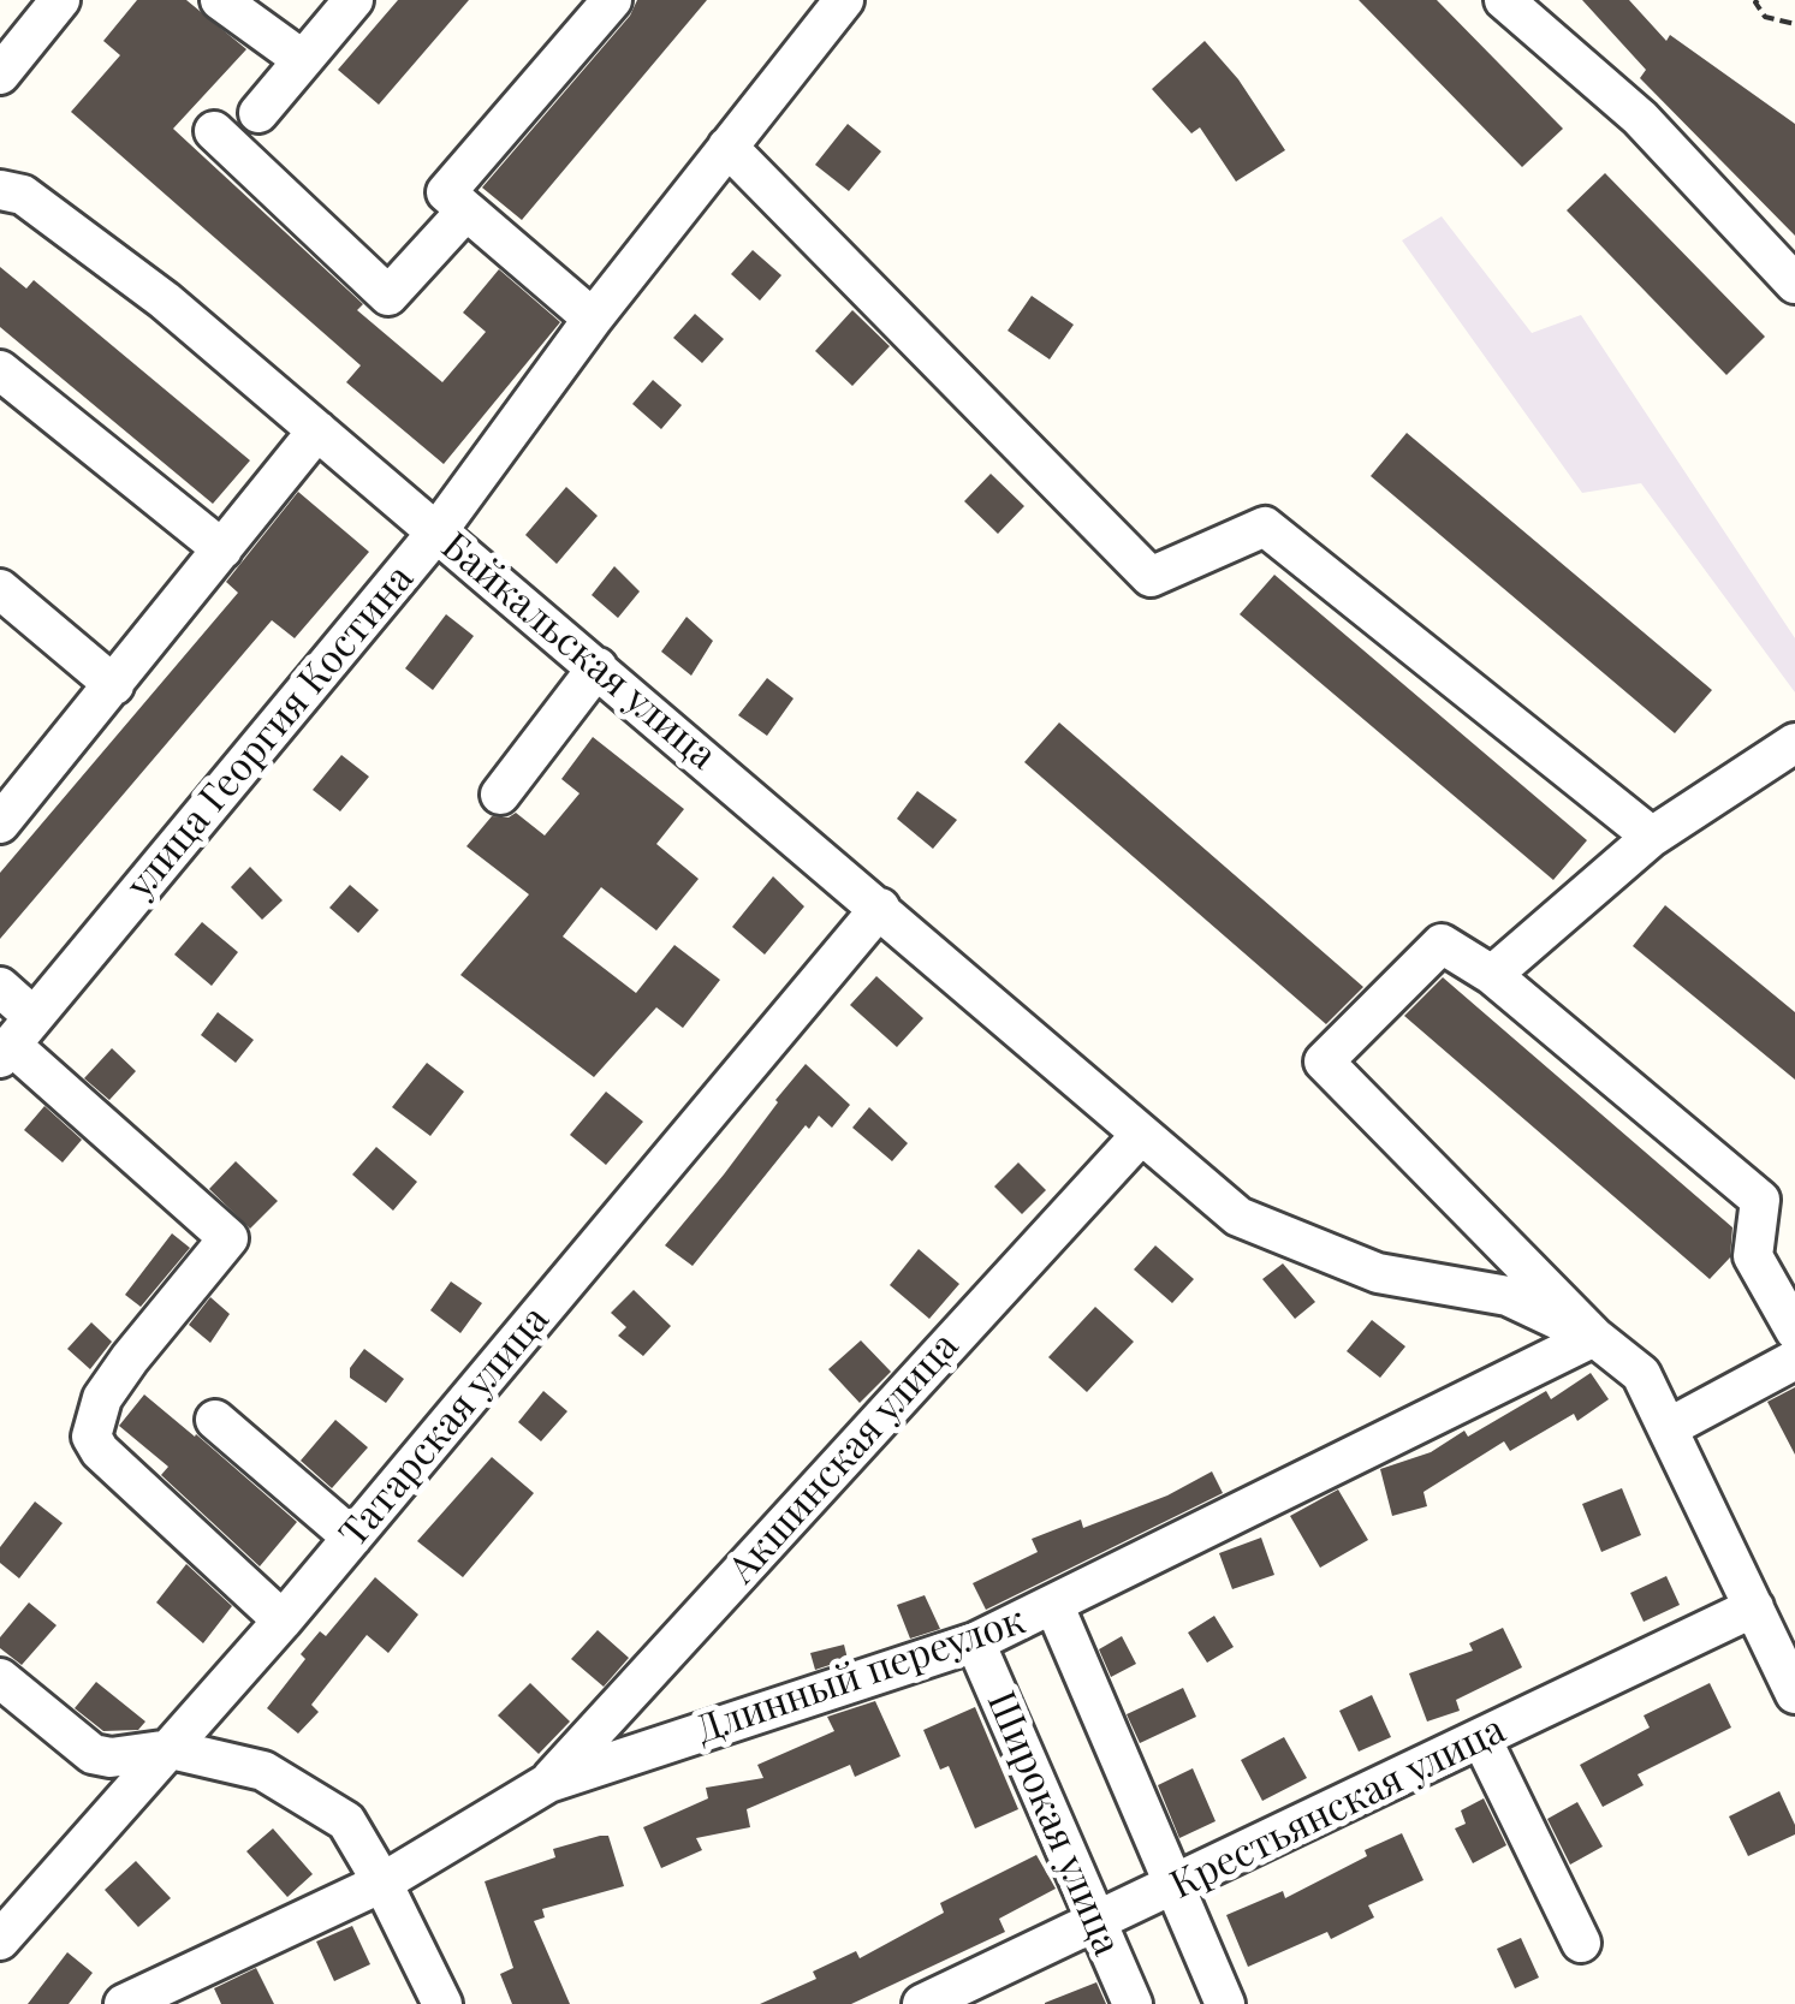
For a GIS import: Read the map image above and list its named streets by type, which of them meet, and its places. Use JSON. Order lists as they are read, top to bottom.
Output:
{
  "streets": {
    "street": [
      "Байкальская улица",
      "улица Георгия Костина",
      "Татарская улица",
      "Акшинская улица",
      "Длинный переулок",
      "Крестьянская улица",
      "Широкая улица"
    ]
  },
  "crossings": [
    ["Байкальская улица", "улица Георгия Костина"],
    ["Байкальская улица", "Татарская улица"],
    ["Байкальская улица", "Акшинская улица"],
    ["Байкальская улица", "Длинный переулок"],
    ["Акшинская улица", "Длинный переулок"],
    ["Длинный переулок", "Широкая улица"],
    ["Крестьянская улица", "Широкая улица"]
  ]
}
